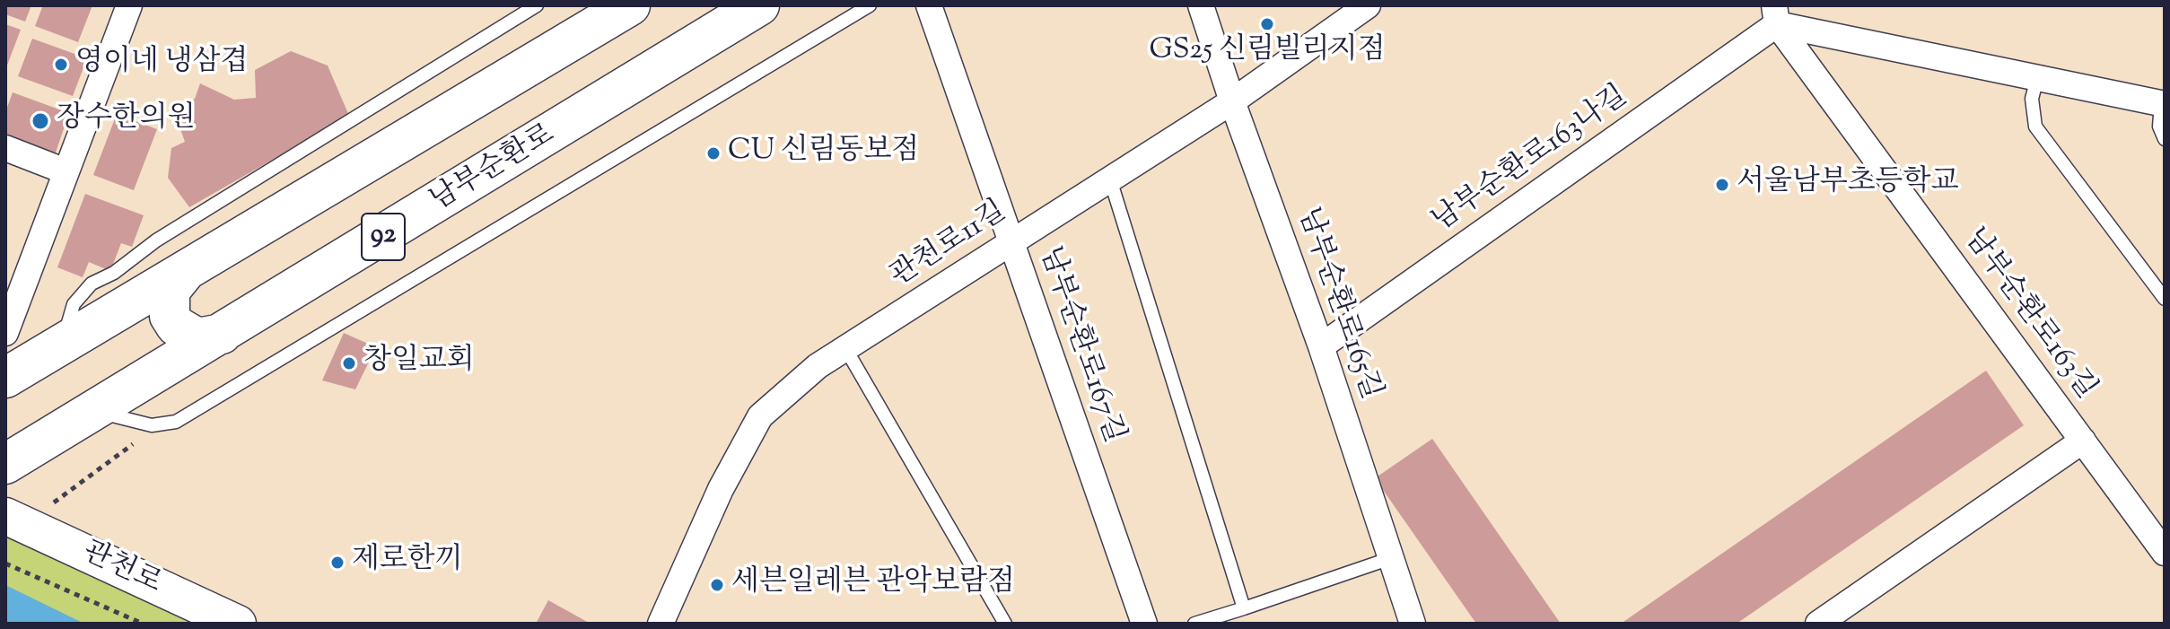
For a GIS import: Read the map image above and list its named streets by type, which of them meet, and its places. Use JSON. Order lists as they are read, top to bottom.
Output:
{
  "streets": {
    "main road": ["남부순환로", "92", "관천로"],
    "street": [
      "남부순환로163나길",
      "관천로11길",
      "남부순환로165길",
      "남부순환로163길",
      "남부순환로167길"
    ]
  },
  "crossings": [
    ["남부순환로163나길", "남부순환로165길"],
    ["남부순환로163나길", "남부순환로163길"],
    ["관천로11길", "남부순환로165길"],
    ["관천로11길", "남부순환로167길"]
  ],
  "places": [
    "GS25 신림빌리지점",
    "영이네 냉삼겹",
    "장수한의원",
    "CU 신림동보점",
    "서울남부초등학교",
    "창일교회",
    "제로한끼",
    "세븐일레븐 관악보람점"
  ]
}
